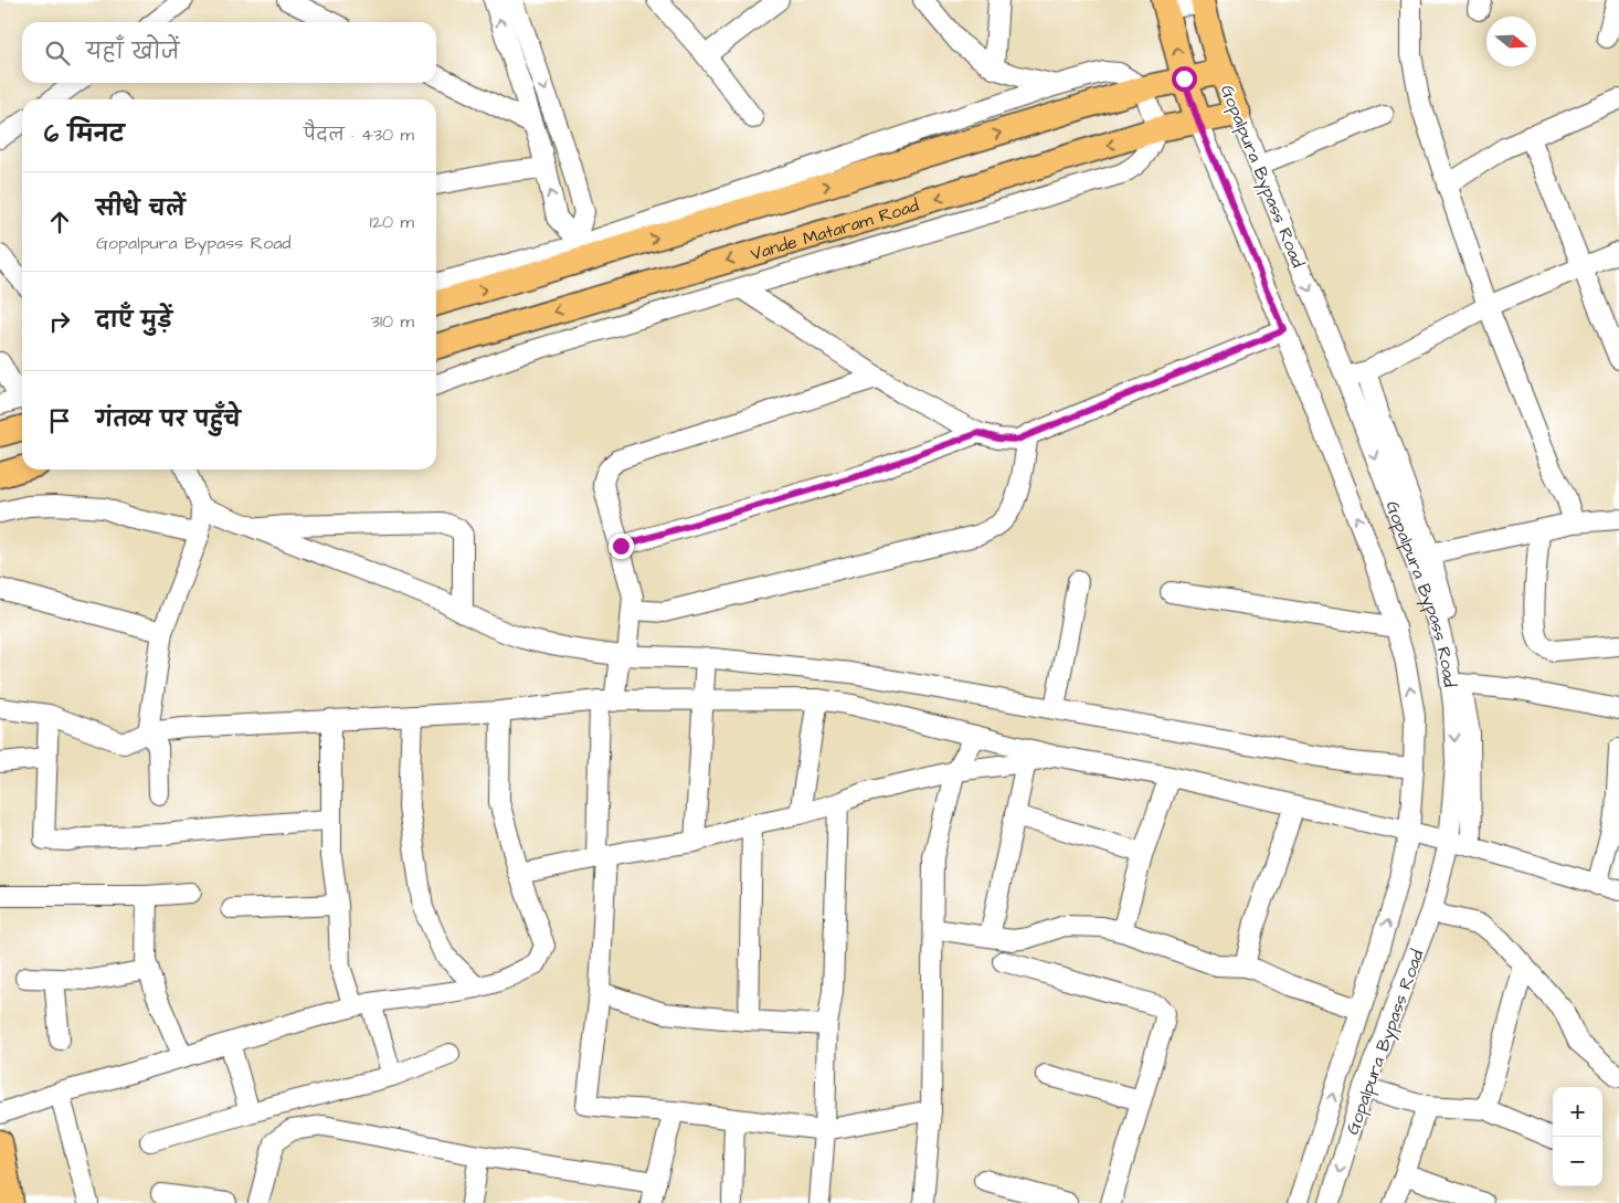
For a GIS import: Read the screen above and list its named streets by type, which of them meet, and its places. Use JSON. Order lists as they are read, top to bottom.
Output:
{
  "streets": {
    "main road": ["Gopalpura Bypass Road", "Vande Mataram Road"]
  },
  "crossings": [
    ["Gopalpura Bypass Road", "Vande Mataram Road"]
  ],
  "north": "right",
  "page": {
    "search": "यहाँ खोजें",
    "heading": ["6 मिनट", "पैदल · 430 m"],
    "list": [
      ["सीधे चलें", "Gopalpura Bypass Road", "120 m"],
      ["दाएँ मुड़ें", "310 m"],
      "गंतव्य पर पहुँचे"
    ],
    "map_buttons": ["+", "−"]
  }
}
